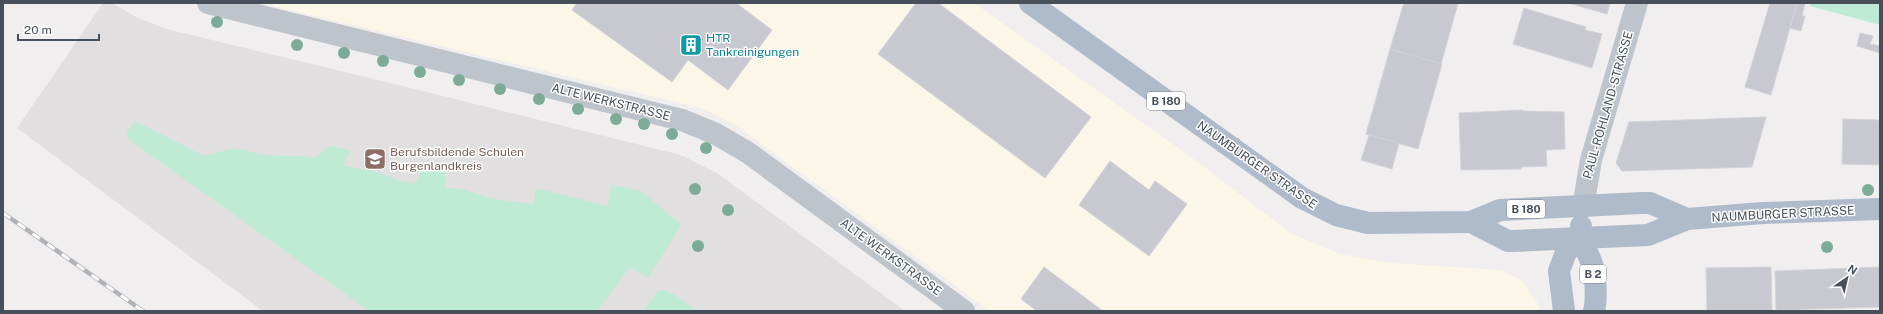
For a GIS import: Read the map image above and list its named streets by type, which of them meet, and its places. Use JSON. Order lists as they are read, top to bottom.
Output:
{
  "streets": {
    "main road": ["B 180", "NAUMBURGER STRASSE", "B 2"],
    "street": ["ALTE WERKSTRASSE", "PAUL-ROHLAND-STRASSE"]
  },
  "crossings": [
    ["PAUL-ROHLAND-STRASSE", "NAUMBURGER STRASSE"],
    ["NAUMBURGER STRASSE", "B 2"]
  ],
  "places": {
    "building": ["HTR Tankreinigungen"],
    "school or university": ["Berufsbildende Schulen Burgenlandkreis"]
  },
  "scale_bar": "20 m",
  "north": "top right"
}
